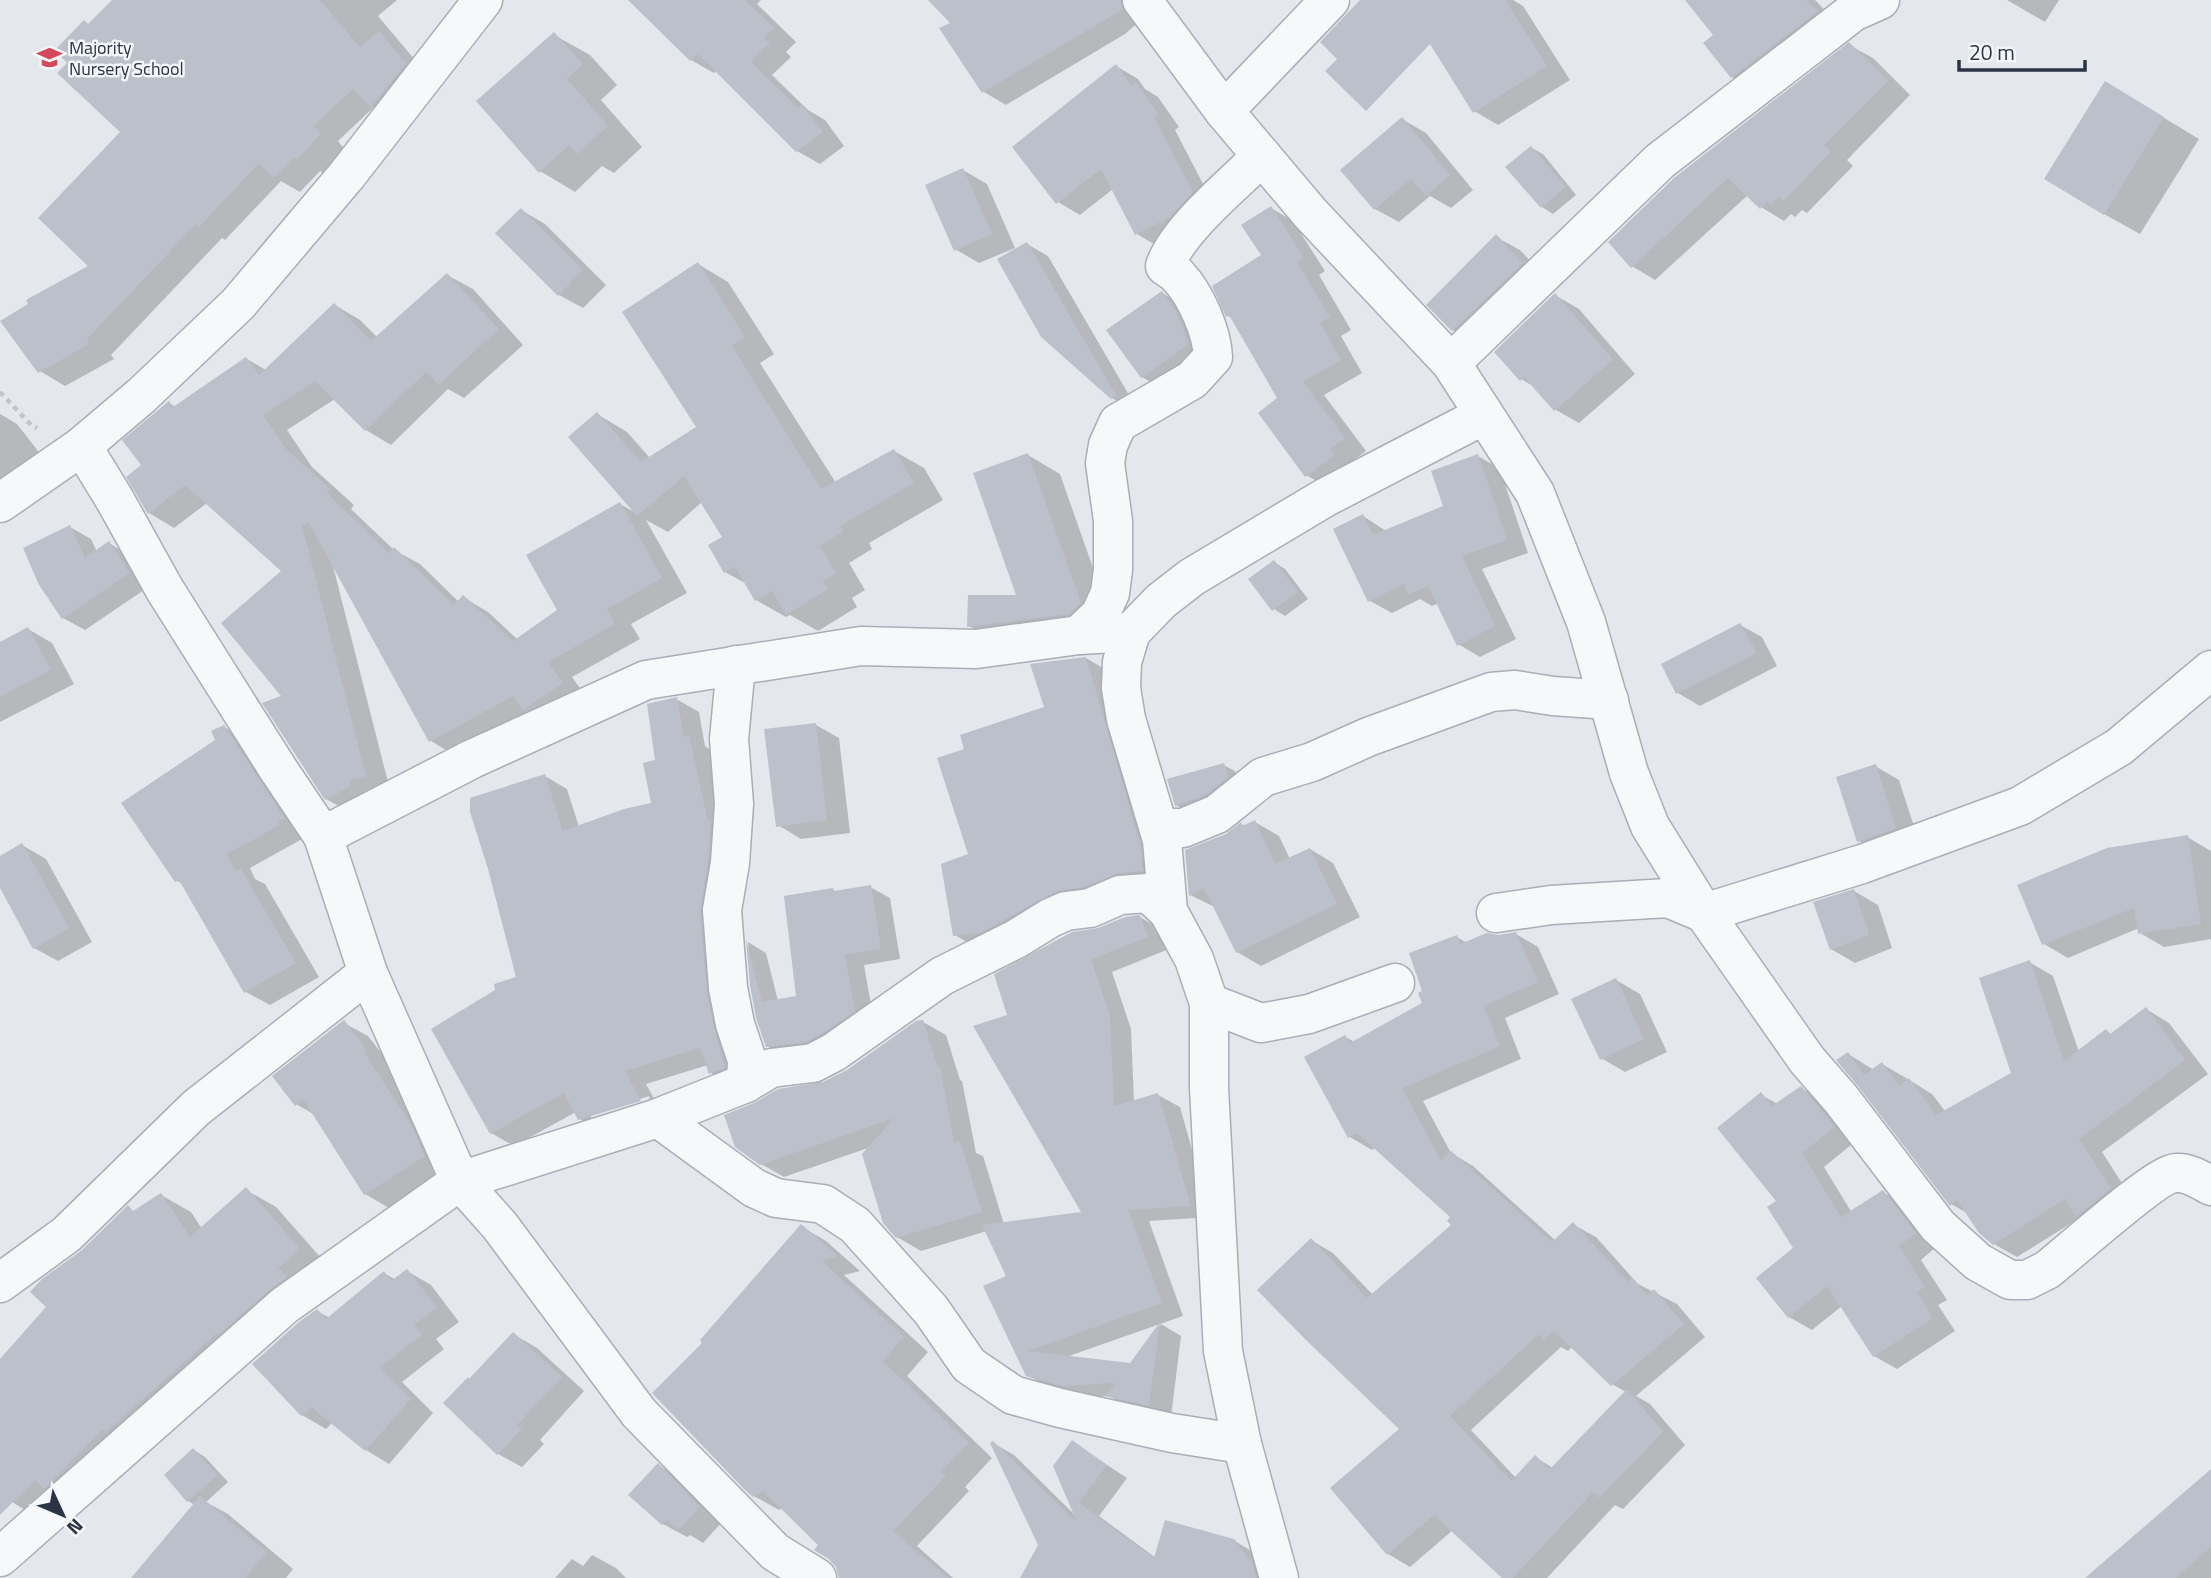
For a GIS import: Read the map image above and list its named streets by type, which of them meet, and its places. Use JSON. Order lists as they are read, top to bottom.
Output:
{
  "places": {
    "school or university": ["Majority Nursery School"]
  },
  "scale_bar": "20 m",
  "north": "bottom right"
}
